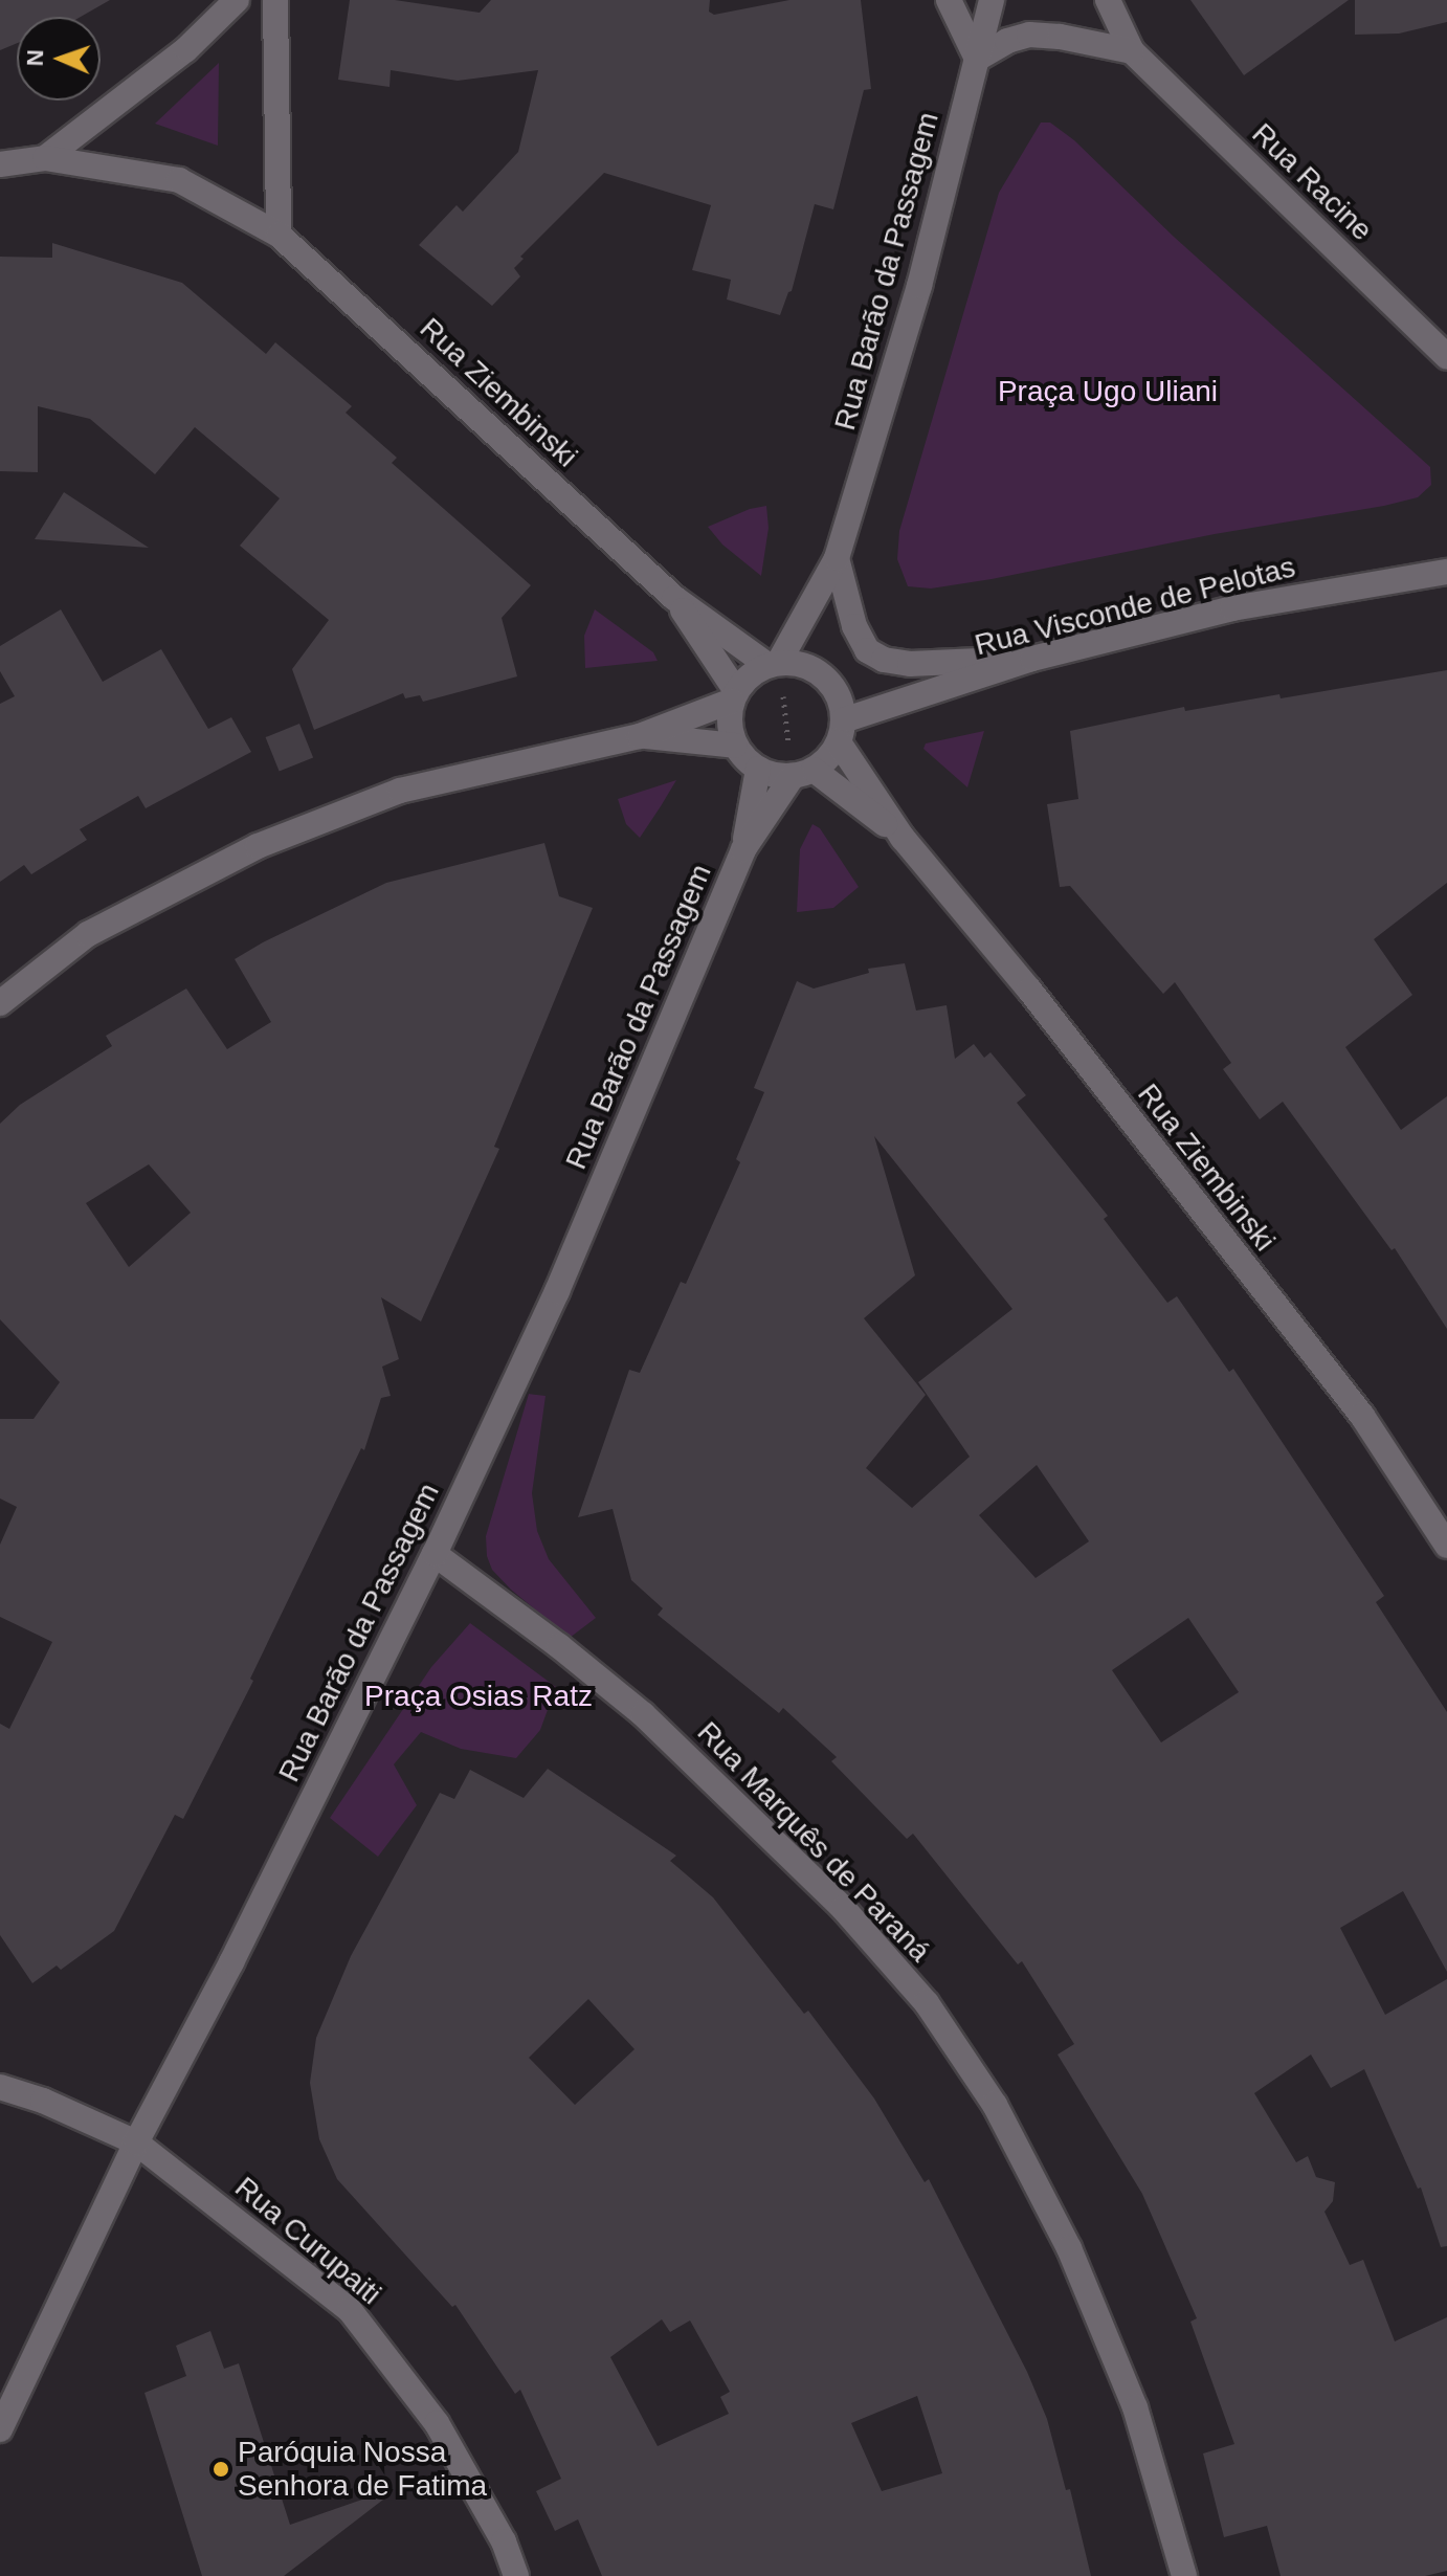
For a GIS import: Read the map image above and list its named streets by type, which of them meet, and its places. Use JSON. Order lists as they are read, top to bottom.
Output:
{
  "streets": {
    "street": [
      "Rua Racine",
      "Rua Barão da Passagem",
      "Rua Ziembinski",
      "Rua Visconde de Pelotas",
      "Rua Marquês de Paraná",
      "Rua Curupaiti"
    ]
  },
  "crossings": [
    ["Rua Barão da Passagem", "Rua Ziembinski"],
    ["Rua Barão da Passagem", "Rua Visconde de Pelotas"],
    ["Rua Barão da Passagem", "Rua Marquês de Paraná"],
    ["Rua Barão da Passagem", "Rua Curupaiti"],
    ["Rua Ziembinski", "Rua Visconde de Pelotas"]
  ],
  "parks": ["Praça Ugo Uliani", "Praça Osias Ratz"],
  "places": ["Paróquia Nossa Senhora de Fatima"],
  "north": "left"
}
